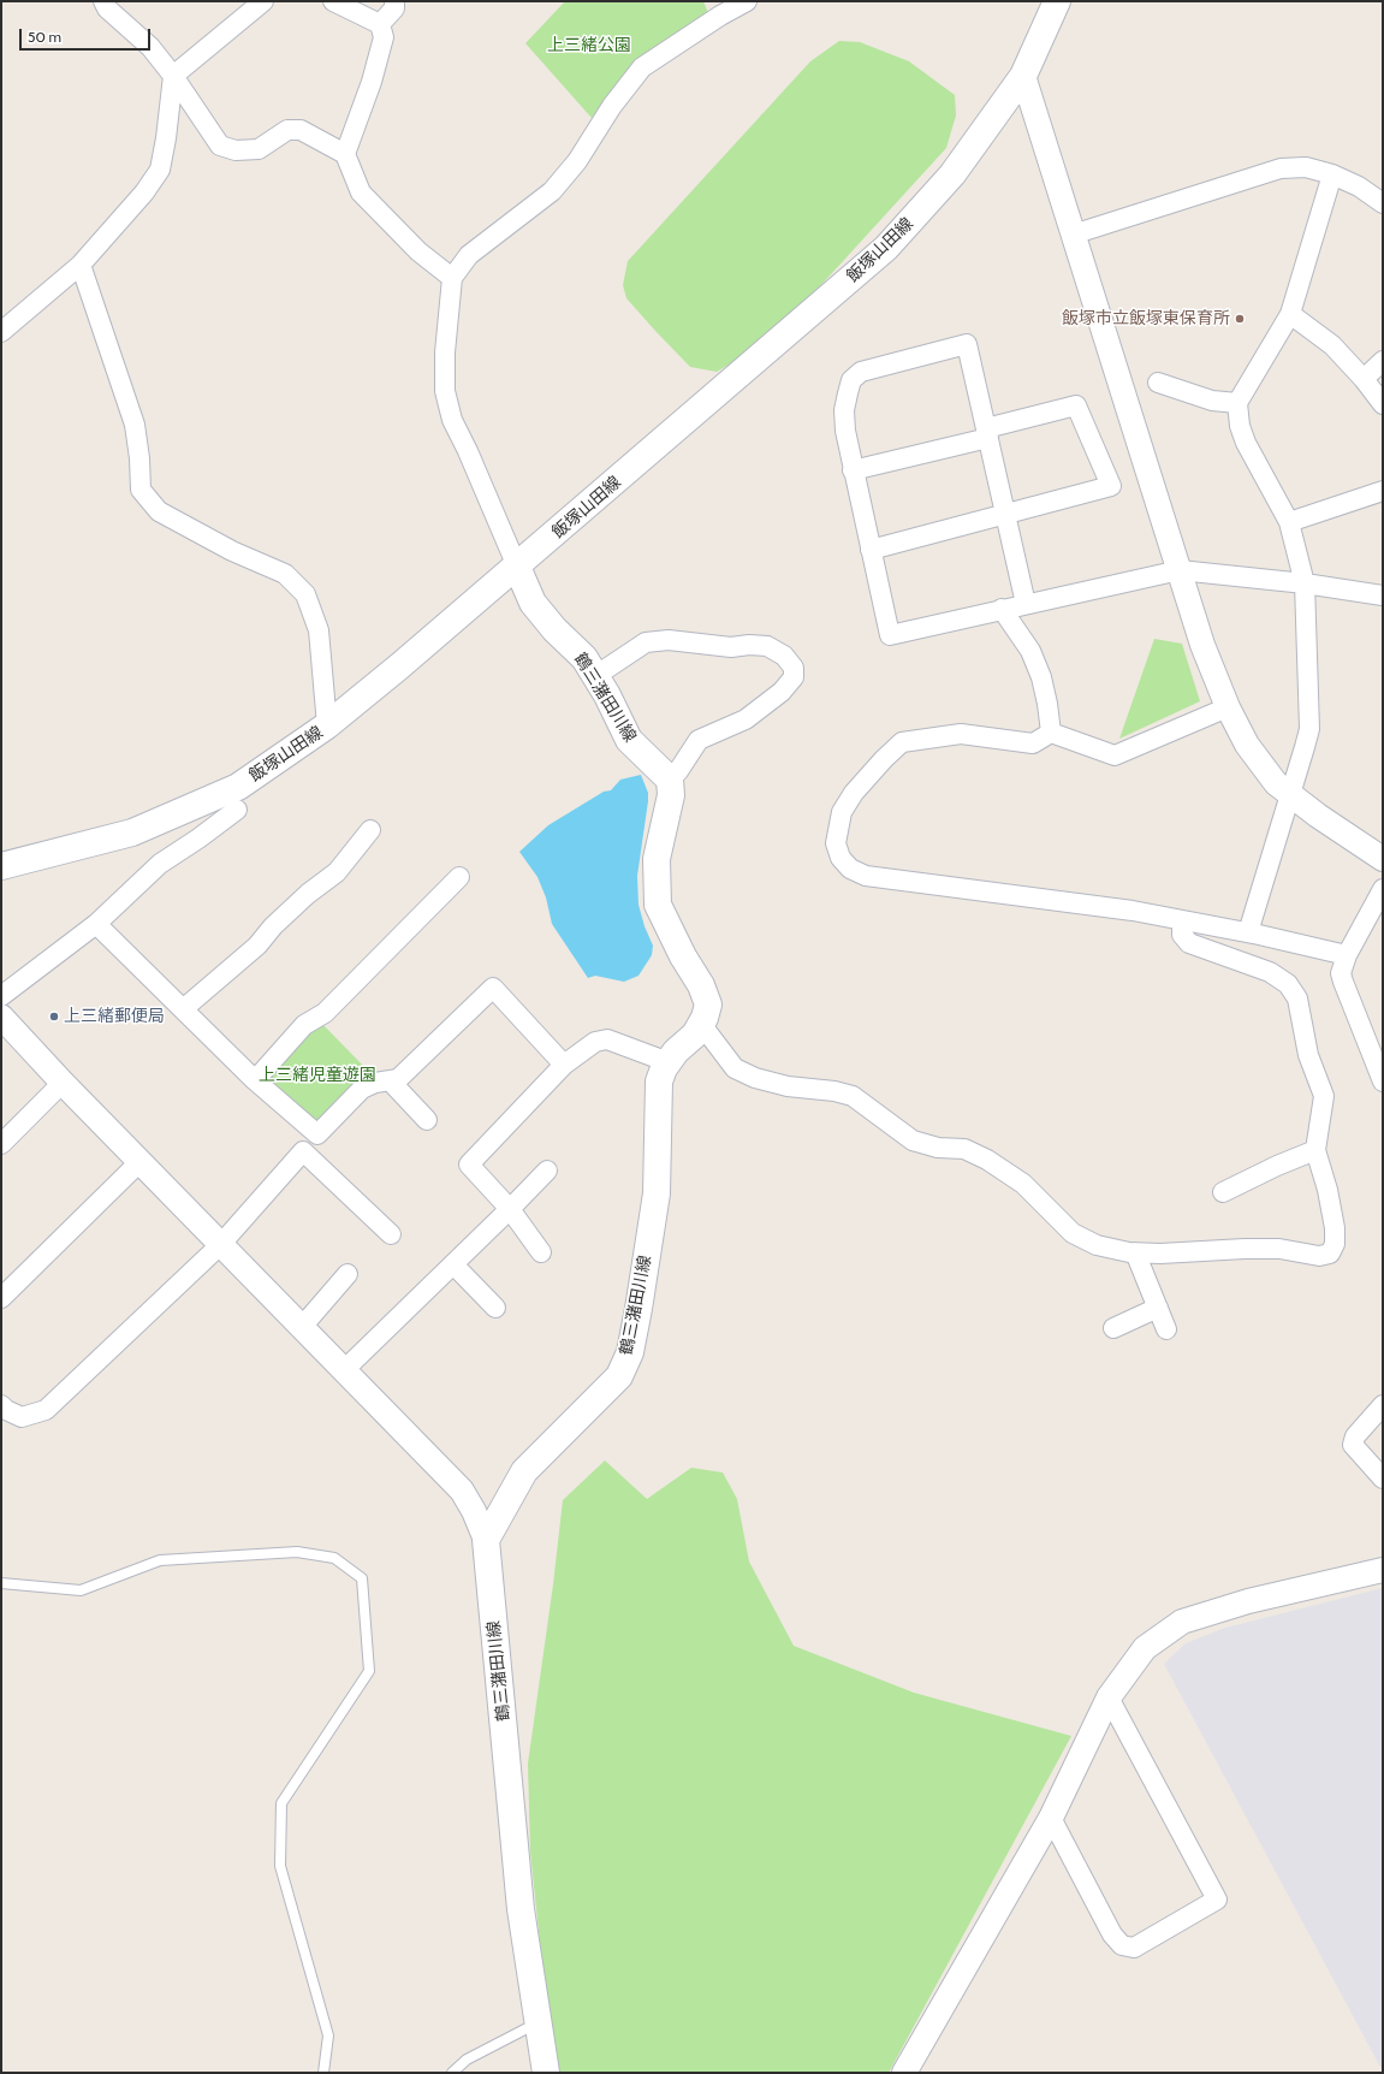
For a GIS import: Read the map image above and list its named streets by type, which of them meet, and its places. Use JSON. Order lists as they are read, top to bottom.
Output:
{
  "streets": {
    "main road": ["飯塚山田線", "鶴三潴田川線"]
  },
  "crossings": [
    ["飯塚山田線", "鶴三潴田川線"]
  ],
  "parks": ["上三緒公園", "上三緒児童遊園"],
  "places": ["飯塚市立飯塚東保育所", "上三緒郵便局"],
  "scale_bar": "50 m"
}
